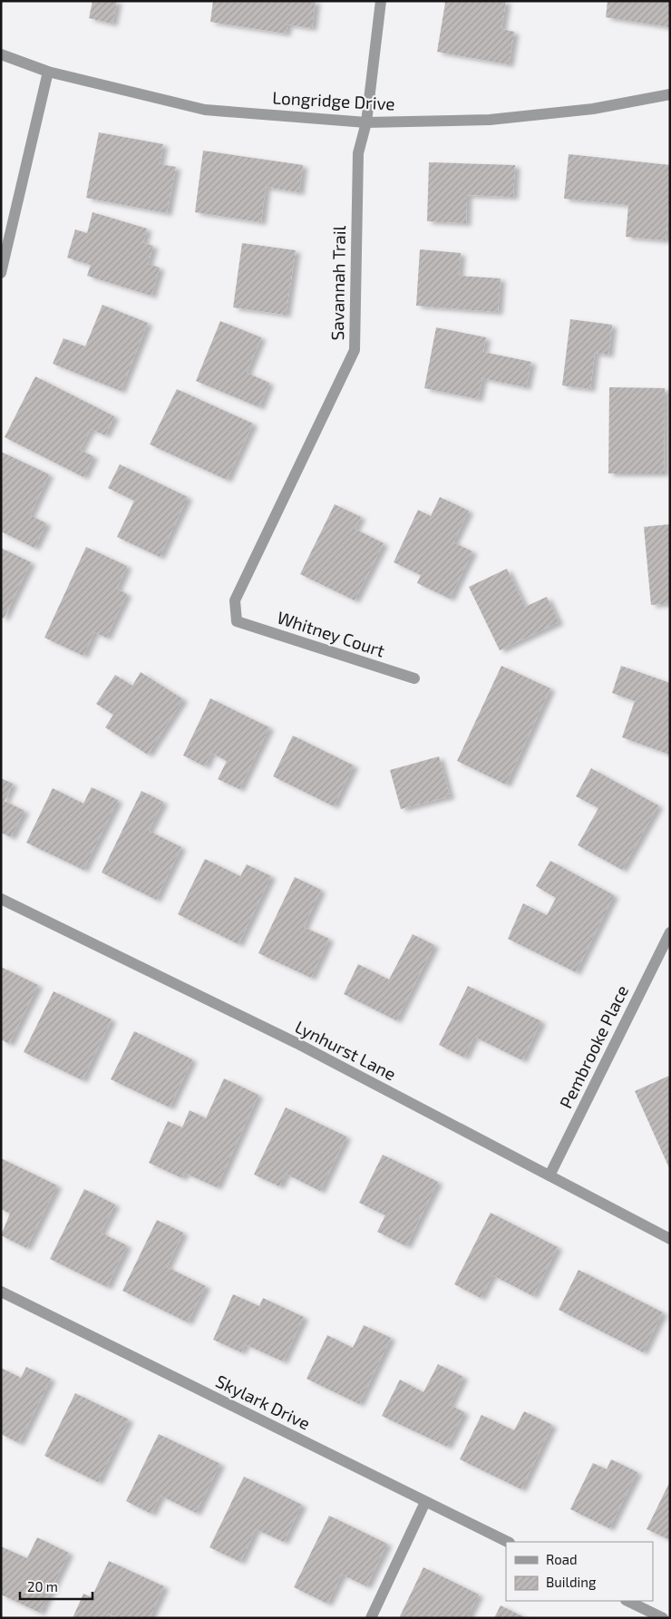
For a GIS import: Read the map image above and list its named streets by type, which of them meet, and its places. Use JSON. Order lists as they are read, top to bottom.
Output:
{
  "streets": {
    "street": [
      "Longridge Drive",
      "Savannah Trail",
      "Whitney Court",
      "Pembrooke Place",
      "Lynhurst Lane",
      "Skylark Drive"
    ]
  },
  "crossings": [
    ["Longridge Drive", "Savannah Trail"],
    ["Savannah Trail", "Whitney Court"],
    ["Pembrooke Place", "Lynhurst Lane"]
  ],
  "legend": ["Road", "Building"],
  "scale_bar": "20 m"
}
